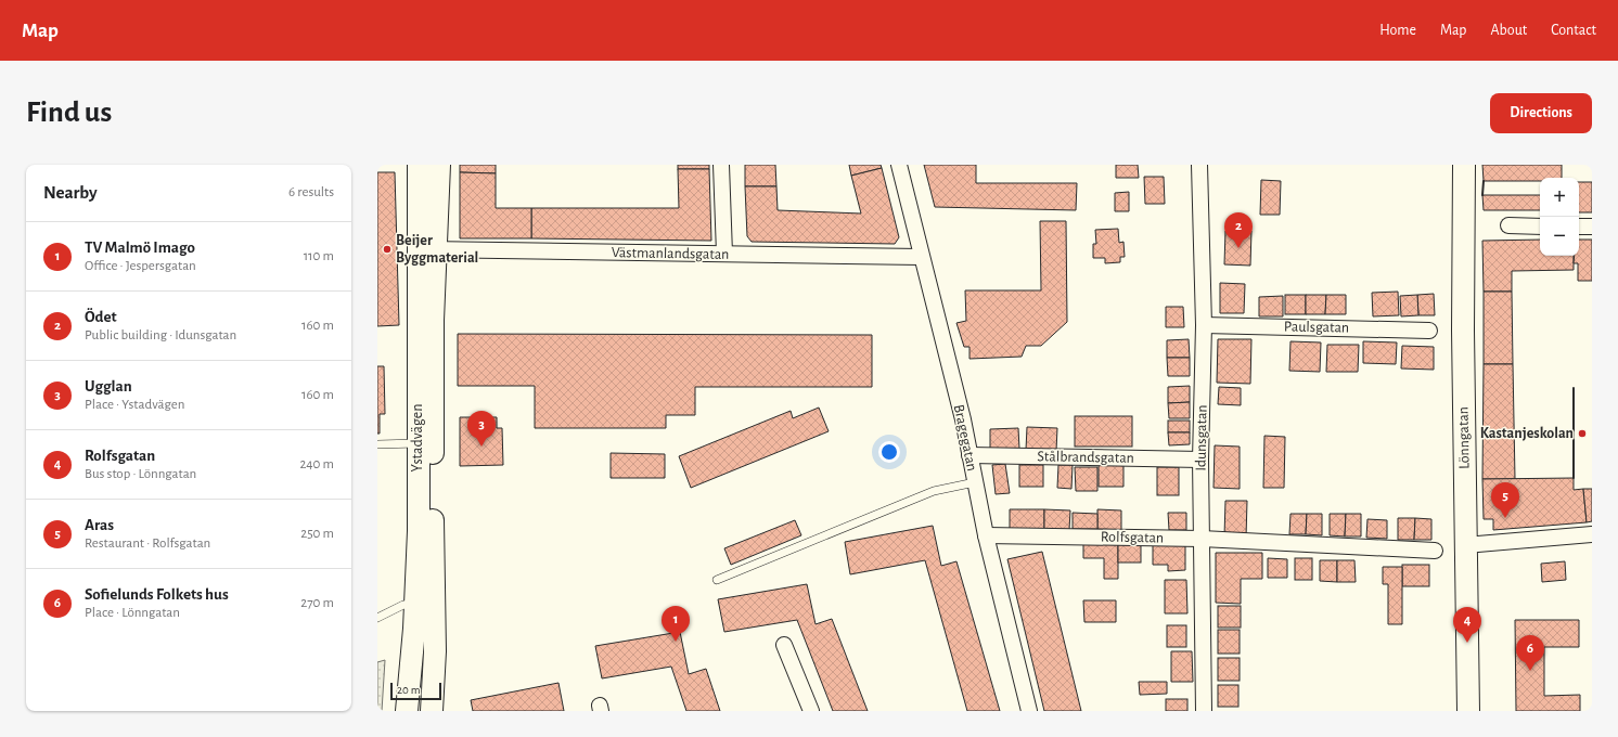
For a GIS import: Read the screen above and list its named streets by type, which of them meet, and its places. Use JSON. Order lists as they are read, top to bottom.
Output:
{
  "streets": {
    "main road": ["Ystadvägen", "Lönngatan"],
    "street": [
      "Västmanlandsgatan",
      "Paulsgatan",
      "Bragegatan",
      "Idunsgatan",
      "Stålbrandsgatan",
      "Rolfsgatan"
    ]
  },
  "crossings": [
    ["Västmanlandsgatan", "Ystadvägen"],
    ["Västmanlandsgatan", "Bragegatan"],
    ["Paulsgatan", "Idunsgatan"],
    ["Bragegatan", "Stålbrandsgatan"],
    ["Bragegatan", "Rolfsgatan"],
    ["Idunsgatan", "Stålbrandsgatan"],
    ["Idunsgatan", "Rolfsgatan"]
  ],
  "places": ["Beijer Byggmaterial", "Kastanjeskolan"],
  "scale_bar": "20 m",
  "page": {
    "header": "Map",
    "nav": [
      "Home",
      "Map",
      "About",
      "Contact"
    ],
    "buttons": "Directions",
    "title": "Find us",
    "heading": ["Nearby", "6 results"],
    "map_buttons": ["+", "−"],
    "pins": [
      "2",
      "3",
      "5",
      "1",
      "4",
      "6"
    ],
    "list": [
      {
        "mark": "1",
        "name": "TV Malmö Imago",
        "note": "Office · Jespersgatan",
        "value": "110 m"
      },
      {
        "mark": "2",
        "name": "Ödet",
        "note": "Public building · Idunsgatan",
        "value": "160 m"
      },
      {
        "mark": "3",
        "name": "Ugglan",
        "note": "Place · Ystadvägen",
        "value": "160 m"
      },
      {
        "mark": "4",
        "name": "Rolfsgatan",
        "note": "Bus stop · Lönngatan",
        "value": "240 m"
      },
      {
        "mark": "5",
        "name": "Aras",
        "note": "Restaurant · Rolfsgatan",
        "value": "250 m"
      },
      {
        "mark": "6",
        "name": "Sofielunds Folkets hus",
        "note": "Place · Lönngatan",
        "value": "270 m"
      }
    ],
    "scale": "20 m"
  }
}
